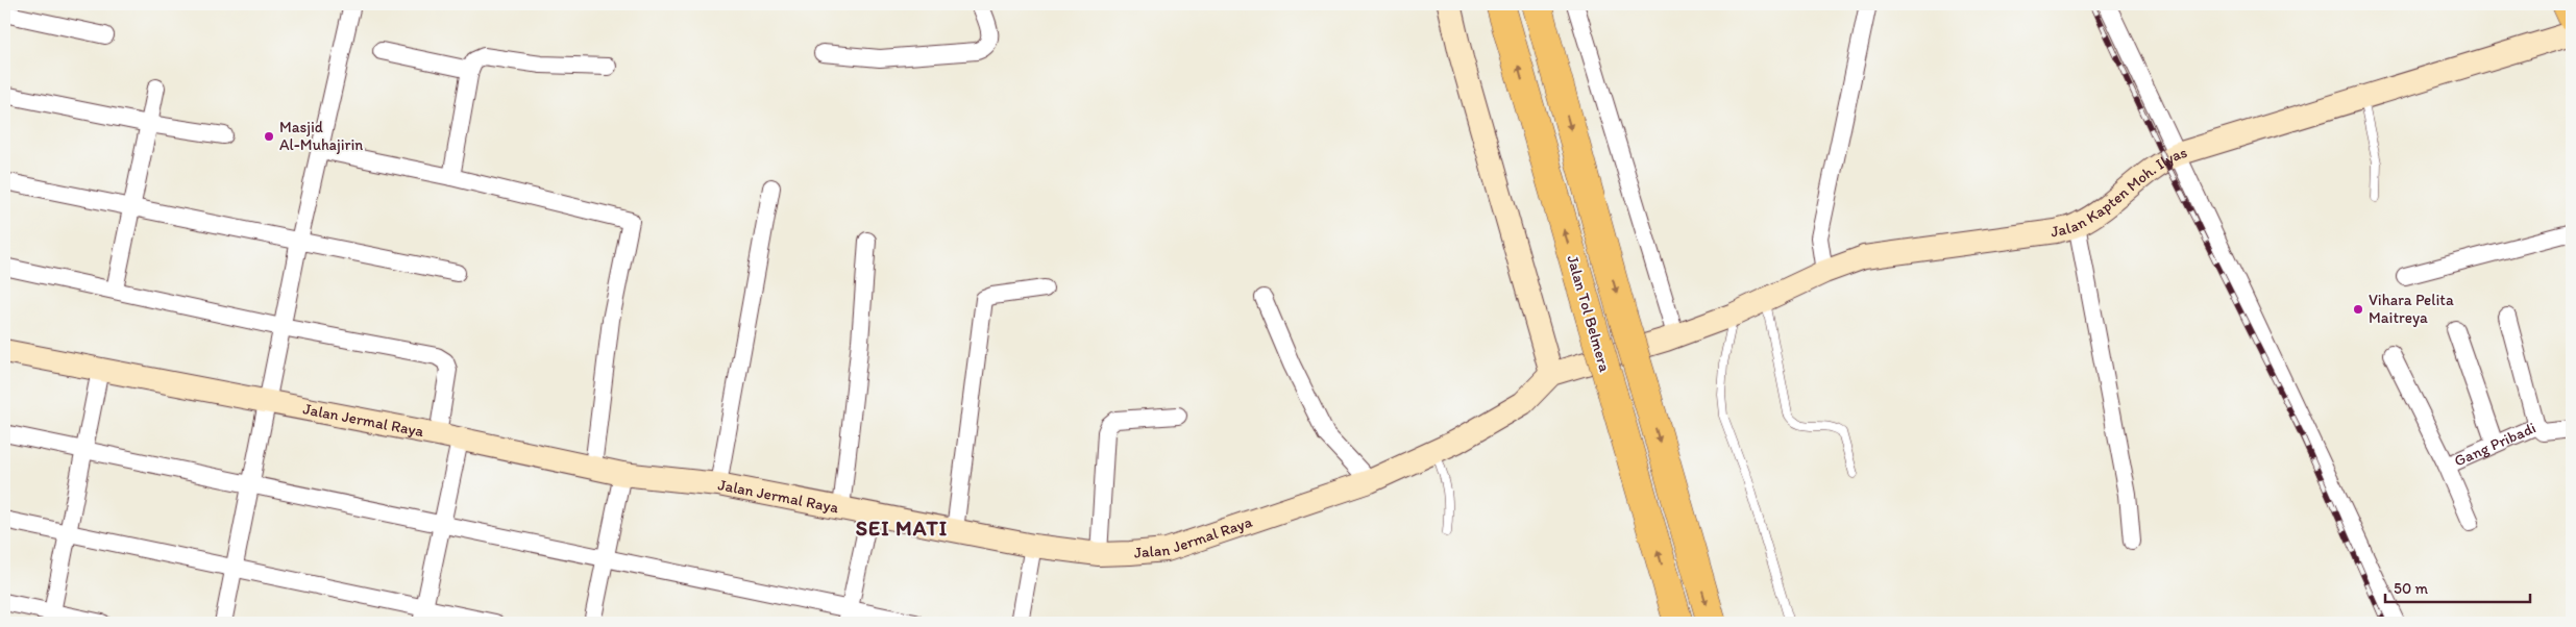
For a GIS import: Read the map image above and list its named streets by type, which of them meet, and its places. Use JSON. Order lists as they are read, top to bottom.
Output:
{
  "streets": {
    "highway": ["Jalan Tol Belmera"],
    "street": ["Jalan Kapten Moh. Ilyas", "Jalan Jermal Raya", "Gang Pribadi"]
  },
  "crossings": [
    ["Jalan Kapten Moh. Ilyas", "Jalan Jermal Raya"]
  ],
  "districts": ["SEI MATI"],
  "places": ["Masjid Al-Muhajirin", "Vihara Pelita Maitreya"],
  "scale_bar": "50 m"
}
